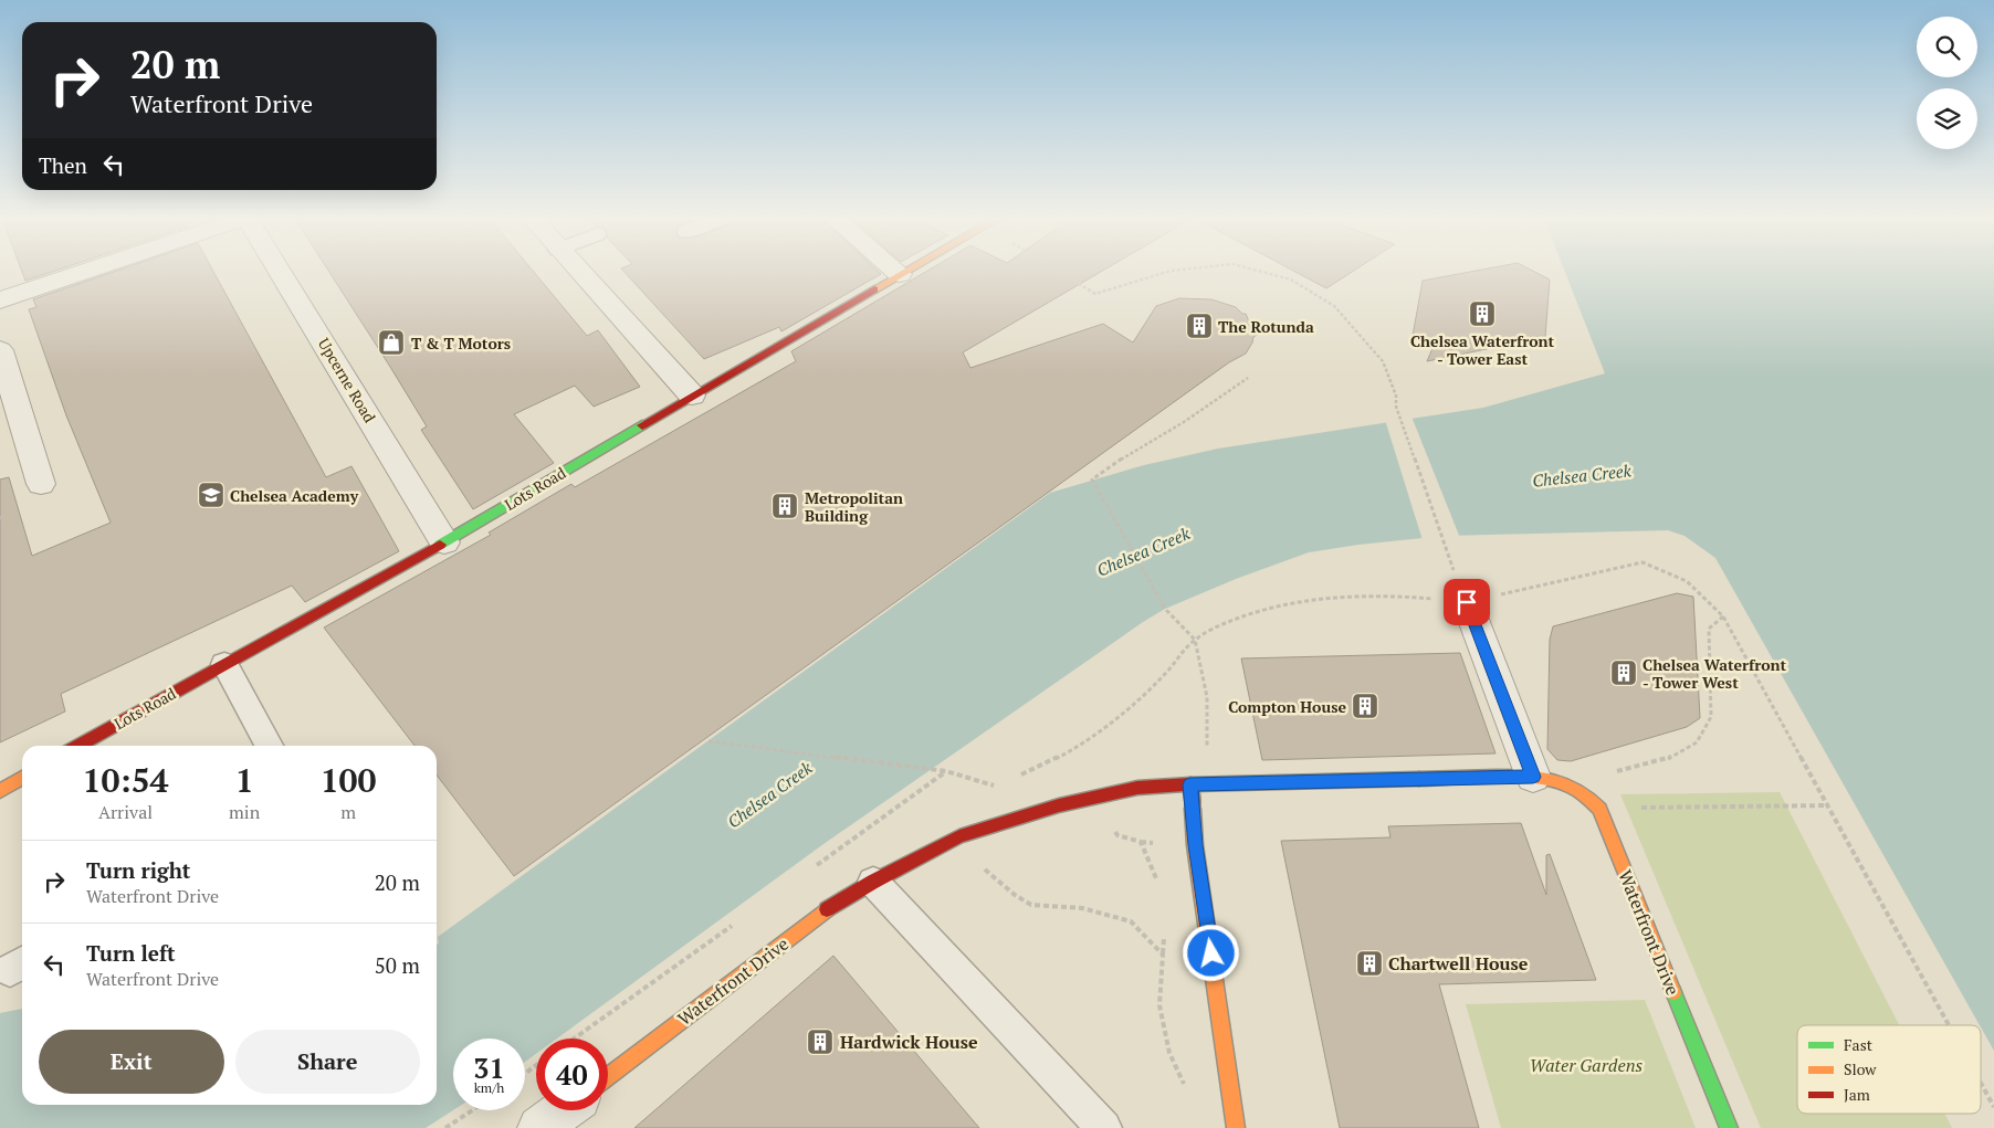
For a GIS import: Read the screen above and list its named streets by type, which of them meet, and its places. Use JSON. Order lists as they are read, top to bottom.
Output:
{
  "streets": {
    "street": ["Upcerne Road", "Lots Road", "Waterfront Drive"]
  },
  "crossings": [
    ["Upcerne Road", "Lots Road"]
  ],
  "water": ["Chelsea Creek"],
  "parks": ["Water Gardens"],
  "places": {
    "building": [
      "Chelsea Waterfront - Tower East",
      "The Rotunda",
      "Metropolitan Building",
      "Chelsea Waterfront - Tower West",
      "Compton House",
      "Chartwell House",
      "Hardwick House"
    ],
    "shop": ["T & T Motors"],
    "school or university": ["Chelsea Academy"]
  },
  "legend": ["Fast", "Slow", "Jam"],
  "page": {
    "turn": ["20 m", "Waterfront Drive"],
    "then": "Then",
    "eta": [
      "10:54",
      "Arrival",
      "1",
      "min",
      "100",
      "m"
    ],
    "list": [
      {
        "name": "Turn right",
        "note": "Waterfront Drive",
        "value": "20 m"
      },
      {
        "name": "Turn left",
        "note": "Waterfront Drive",
        "value": "50 m"
      }
    ],
    "buttons": ["Exit", "Share"],
    "speed": "31 km/h",
    "limit": "40"
  }
}
